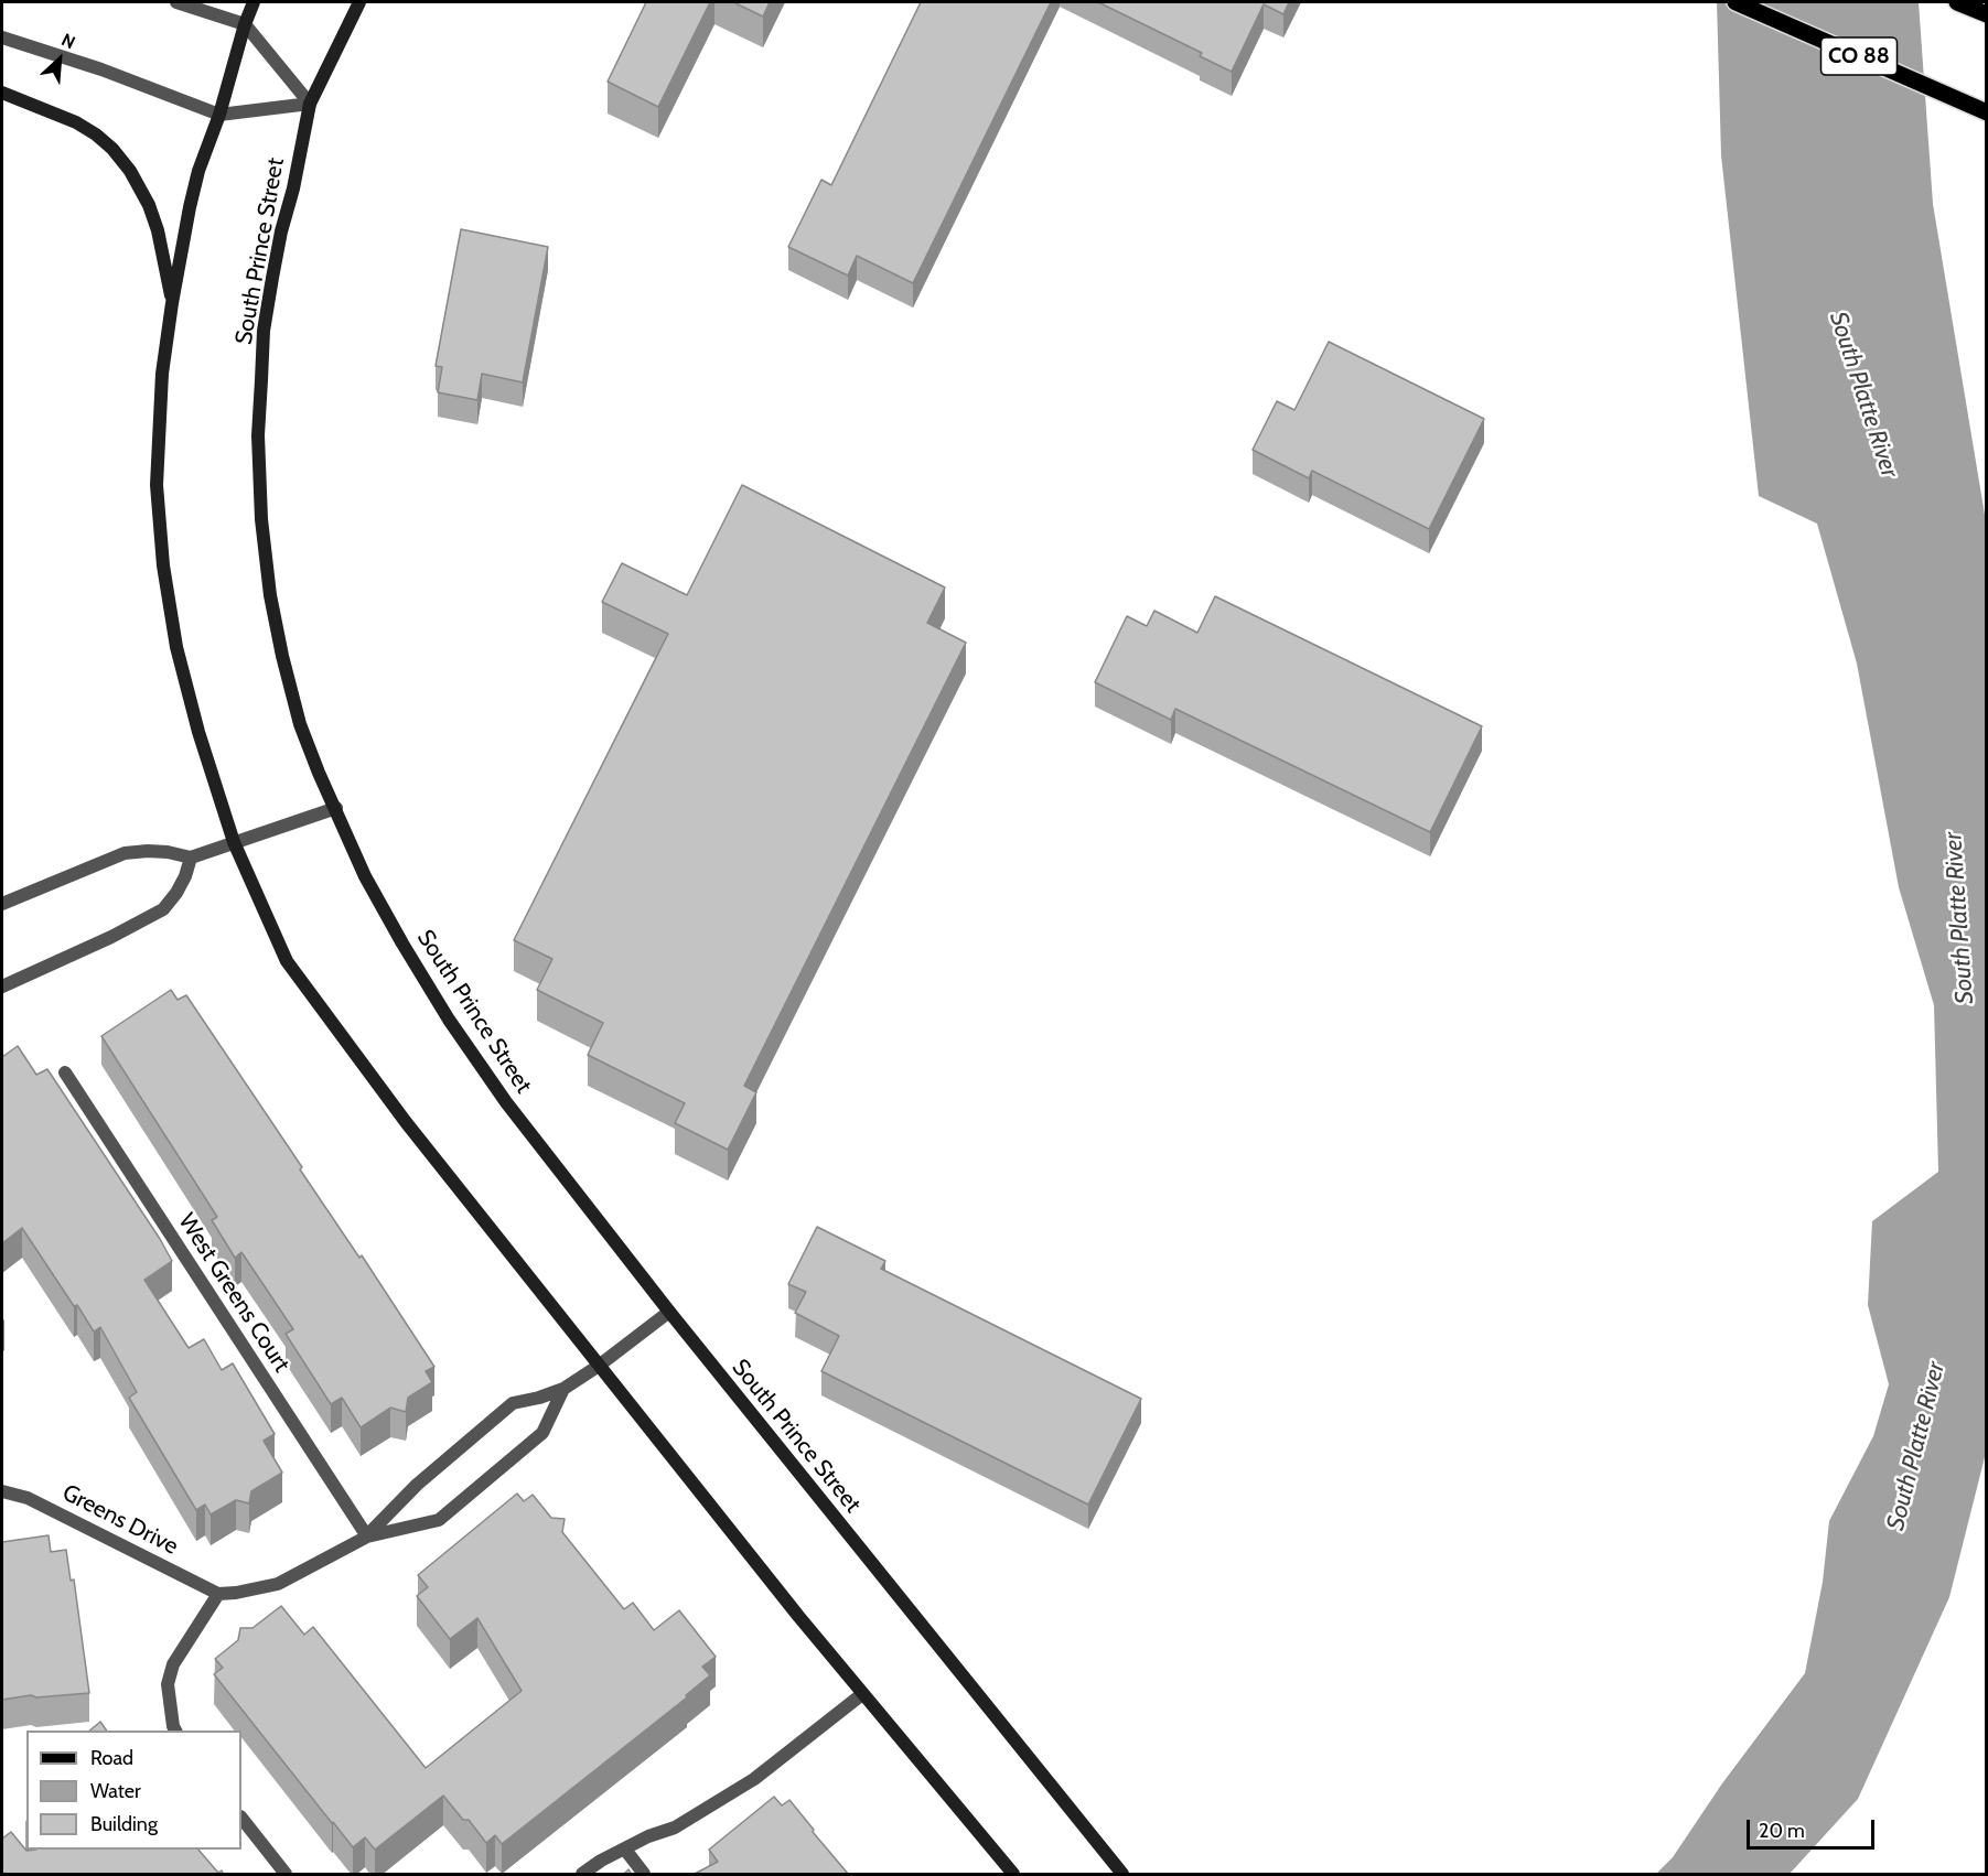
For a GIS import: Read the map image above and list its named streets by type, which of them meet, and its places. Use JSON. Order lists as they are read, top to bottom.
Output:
{
  "streets": {
    "main road": ["CO 88"],
    "street": ["South Prince Street", "West Greens Court", "Greens Drive"]
  },
  "water": ["South Platte River"],
  "legend": ["Road", "Water", "Building"],
  "scale_bar": "20 m",
  "north": "top right"
}
